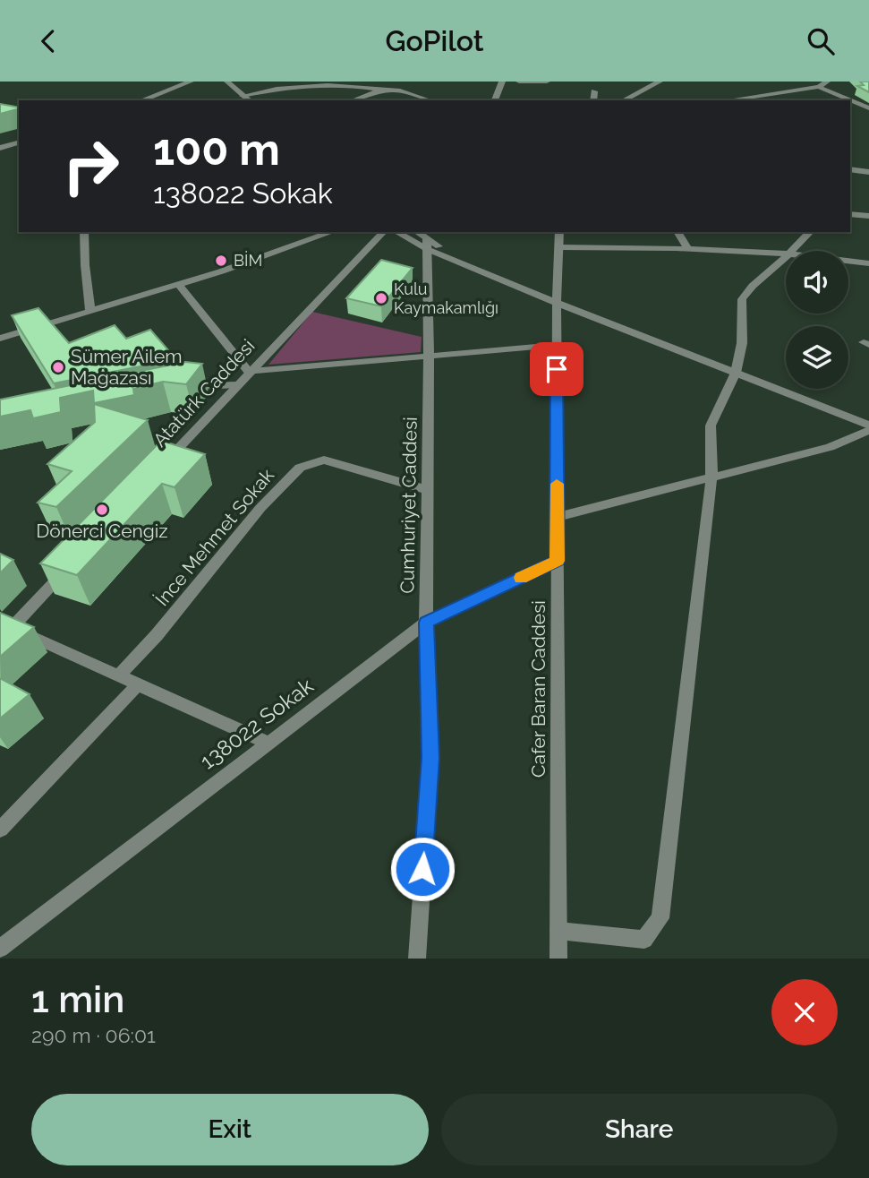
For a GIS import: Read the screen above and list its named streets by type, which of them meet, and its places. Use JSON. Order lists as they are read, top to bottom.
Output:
{
  "streets": {
    "street": [
      "Atatürk Caddesi",
      "Cumhuriyet Caddesi",
      "İnce Mehmet Sokak",
      "Cafer Baran Caddesi",
      "138022 Sokak"
    ]
  },
  "crossings": [
    ["Cumhuriyet Caddesi", "İnce Mehmet Sokak"],
    ["Cumhuriyet Caddesi", "138022 Sokak"],
    ["Cafer Baran Caddesi", "138022 Sokak"]
  ],
  "places": [
    "BİM",
    "Kulu Kaymakamlığı",
    "Sümer Ailem Mağazası",
    "Dönerci Cengiz"
  ],
  "page": {
    "header": "GoPilot",
    "turn": ["100 m", "138022 Sokak"],
    "heading": ["1 min", "290 m · 06:01"],
    "buttons": ["Exit", "Share"]
  }
}
